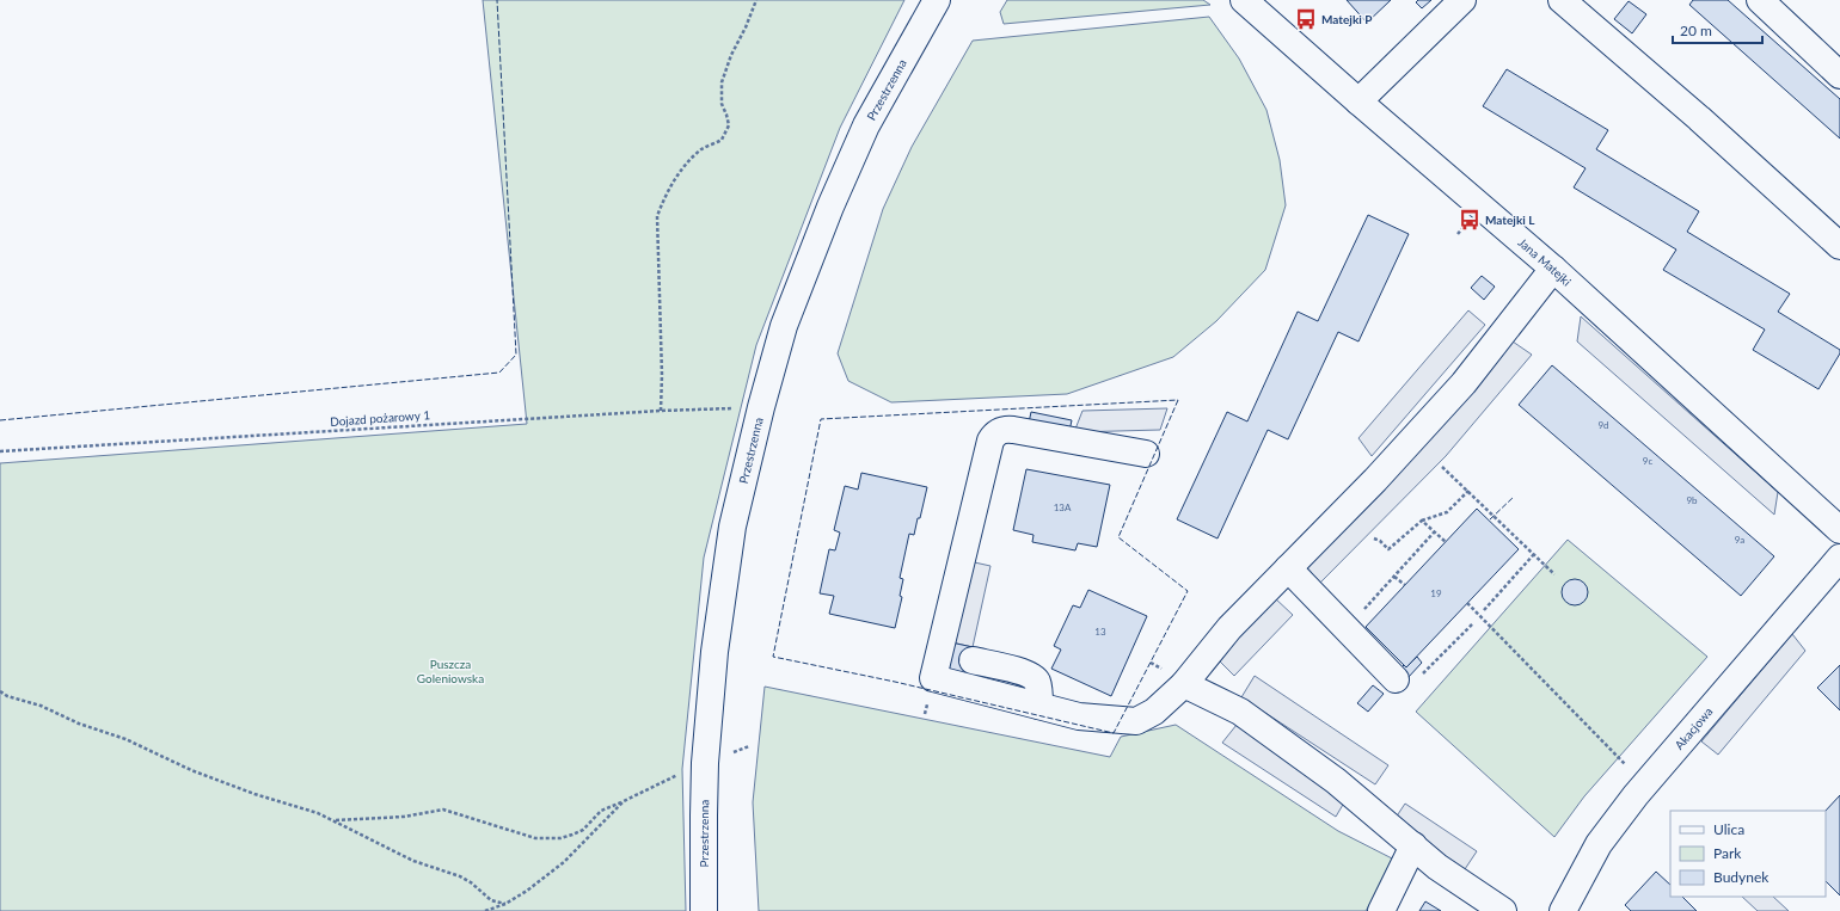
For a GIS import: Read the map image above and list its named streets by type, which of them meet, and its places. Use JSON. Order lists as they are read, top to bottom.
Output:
{
  "streets": {
    "street": ["Przestrzenna", "Jana Matejki", "Akacjowa"],
    "path": ["Dojazd pożarowy 1"]
  },
  "crossings": [
    ["Przestrzenna", "Dojazd pożarowy 1"]
  ],
  "parks": ["Puszcza Goleniowska"],
  "places": {
    "bus stop": ["Matejki P", "Matejki L"]
  },
  "house_numbers": [
    "9d",
    "9c",
    "9b",
    "13A",
    "9a",
    "19",
    "13"
  ],
  "legend": ["Ulica", "Park", "Budynek"],
  "scale_bar": "20 m"
}
